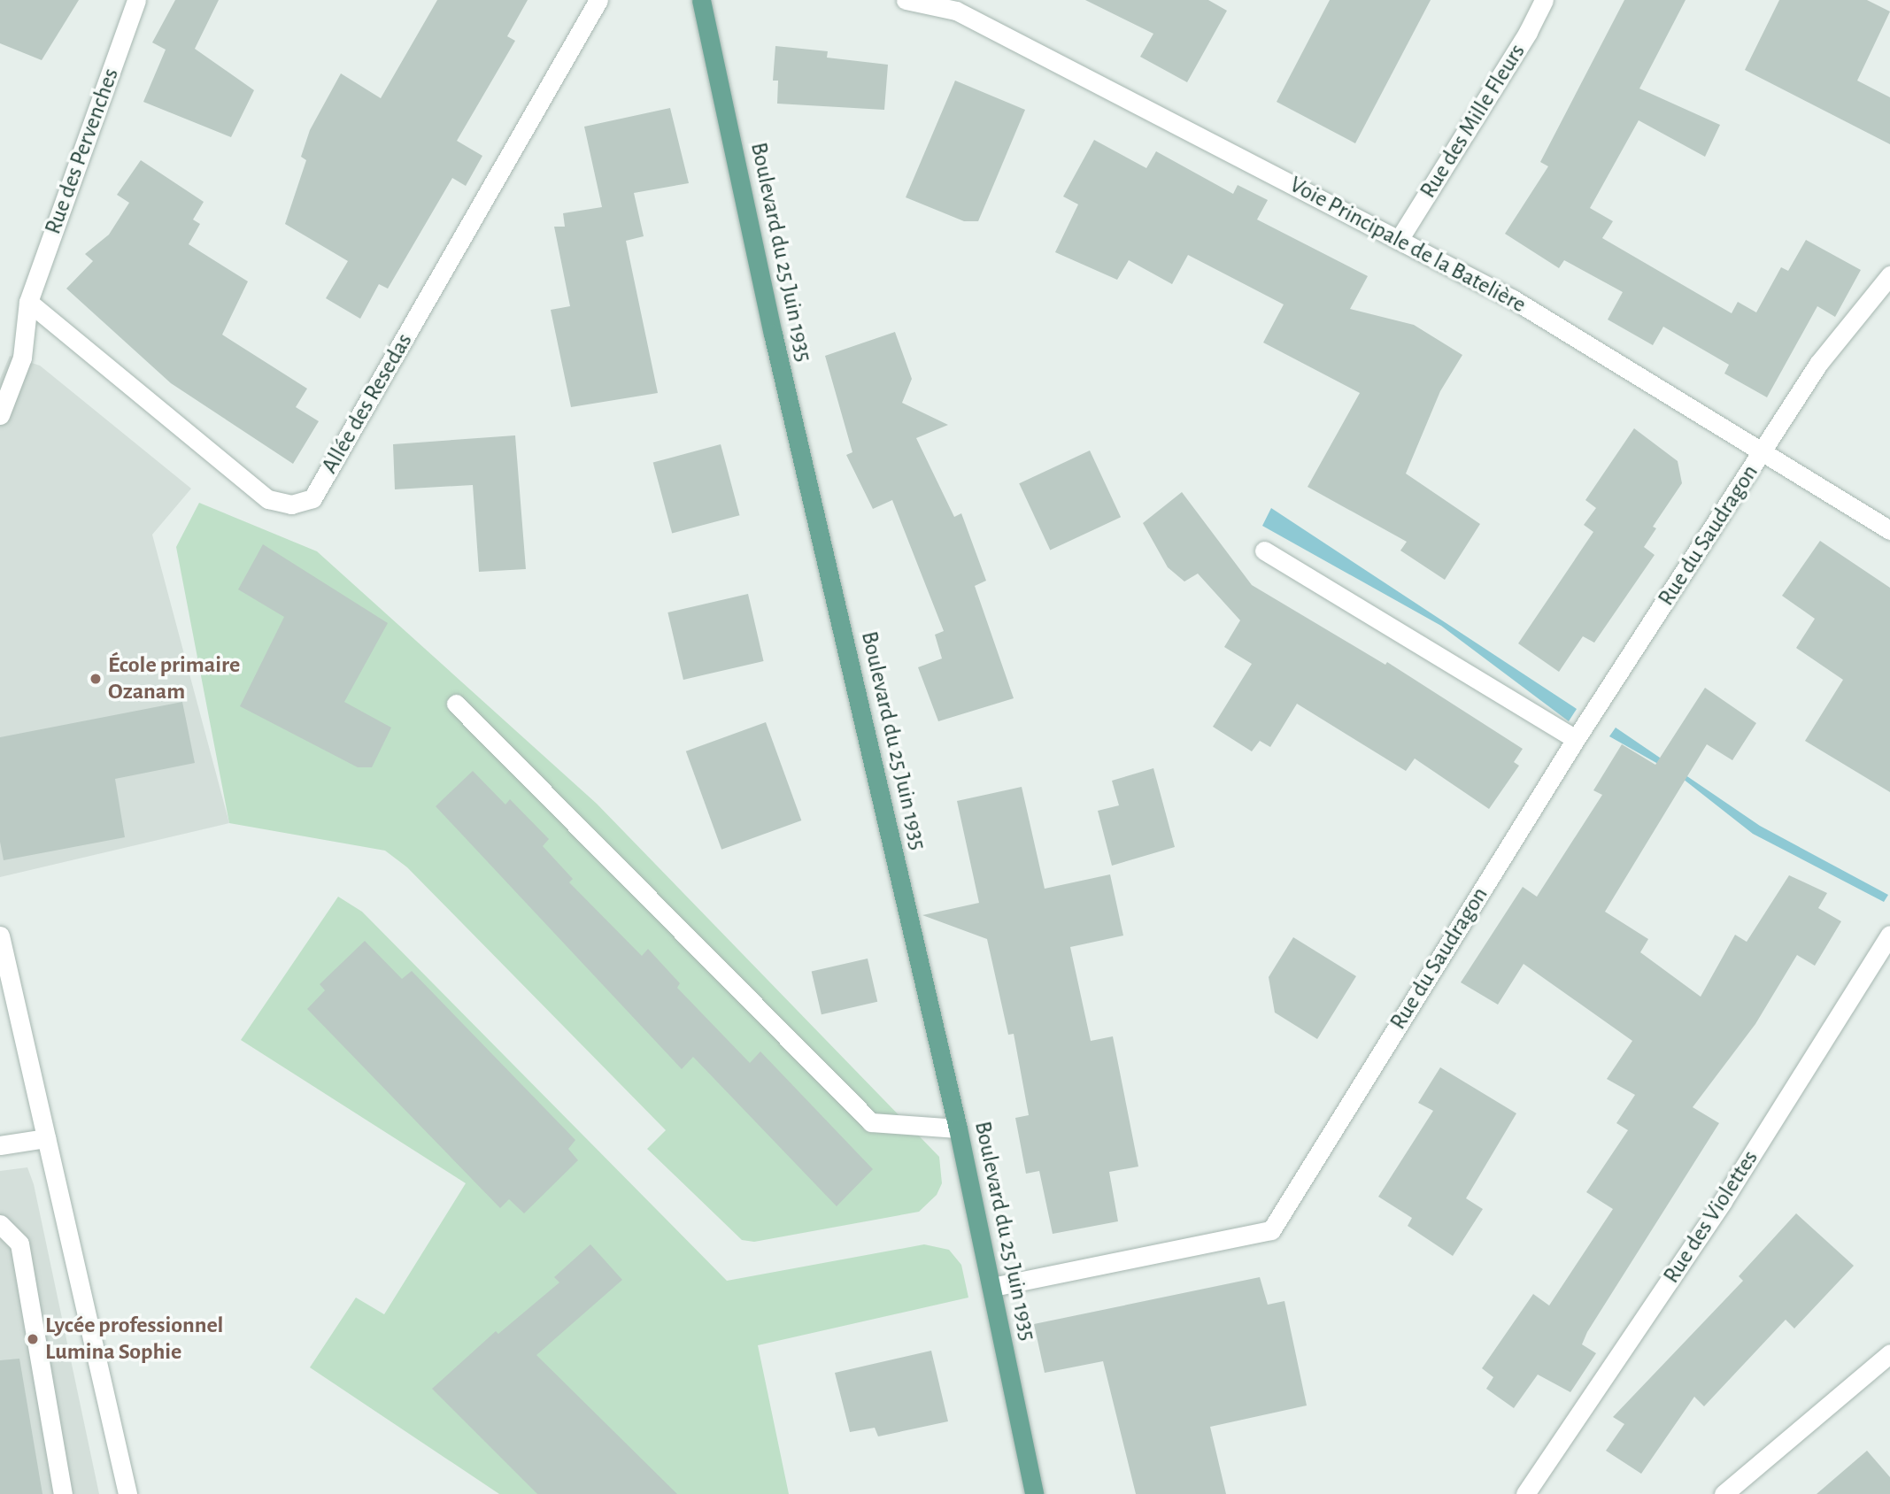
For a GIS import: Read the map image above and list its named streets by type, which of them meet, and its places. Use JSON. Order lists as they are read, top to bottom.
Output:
{
  "streets": {
    "main road": ["Boulevard du 25 Juin 1935"],
    "street": [
      "Rue des Mille Fleurs",
      "Rue des Pervenches",
      "Voie Principale de la Batelière",
      "Allée des Resedas",
      "Rue du Saudragon",
      "Rue des Violettes"
    ]
  },
  "crossings": [
    ["Rue des Mille Fleurs", "Voie Principale de la Batelière"],
    ["Rue des Pervenches", "Allée des Resedas"],
    ["Voie Principale de la Batelière", "Rue du Saudragon"],
    ["Boulevard du 25 Juin 1935", "Rue du Saudragon"]
  ],
  "places": ["École primaire Ozanam", "Lycée professionnel Lumina Sophie"]
}
